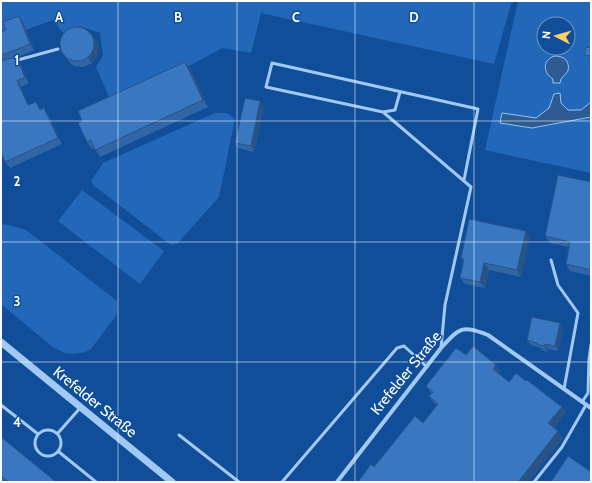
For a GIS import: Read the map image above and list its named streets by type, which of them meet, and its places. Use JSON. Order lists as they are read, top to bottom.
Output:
{
  "streets": {
    "street": ["Krefelder Straße"]
  },
  "north": "left",
  "grid": {
    "columns": [
      "A",
      "B",
      "C",
      "D"
    ],
    "rows": [
      "1",
      "2",
      "3",
      "4"
    ]
  }
}
